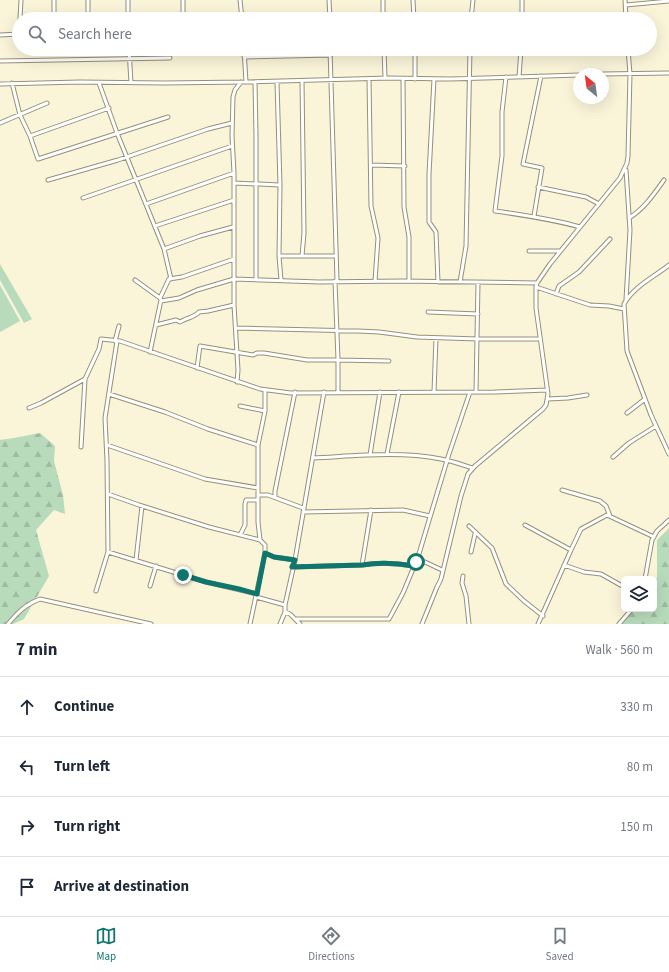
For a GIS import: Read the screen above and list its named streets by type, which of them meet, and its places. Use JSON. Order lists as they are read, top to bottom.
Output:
{
  "north": "top left",
  "page": {
    "search": "Search here",
    "heading": ["7 min", "Walk · 560 m"],
    "list": [
      ["Continue", "330 m"],
      ["Turn left", "80 m"],
      ["Turn right", "150 m"],
      "Arrive at destination"
    ],
    "nav": ["Map", "Directions", "Saved"]
  }
}
